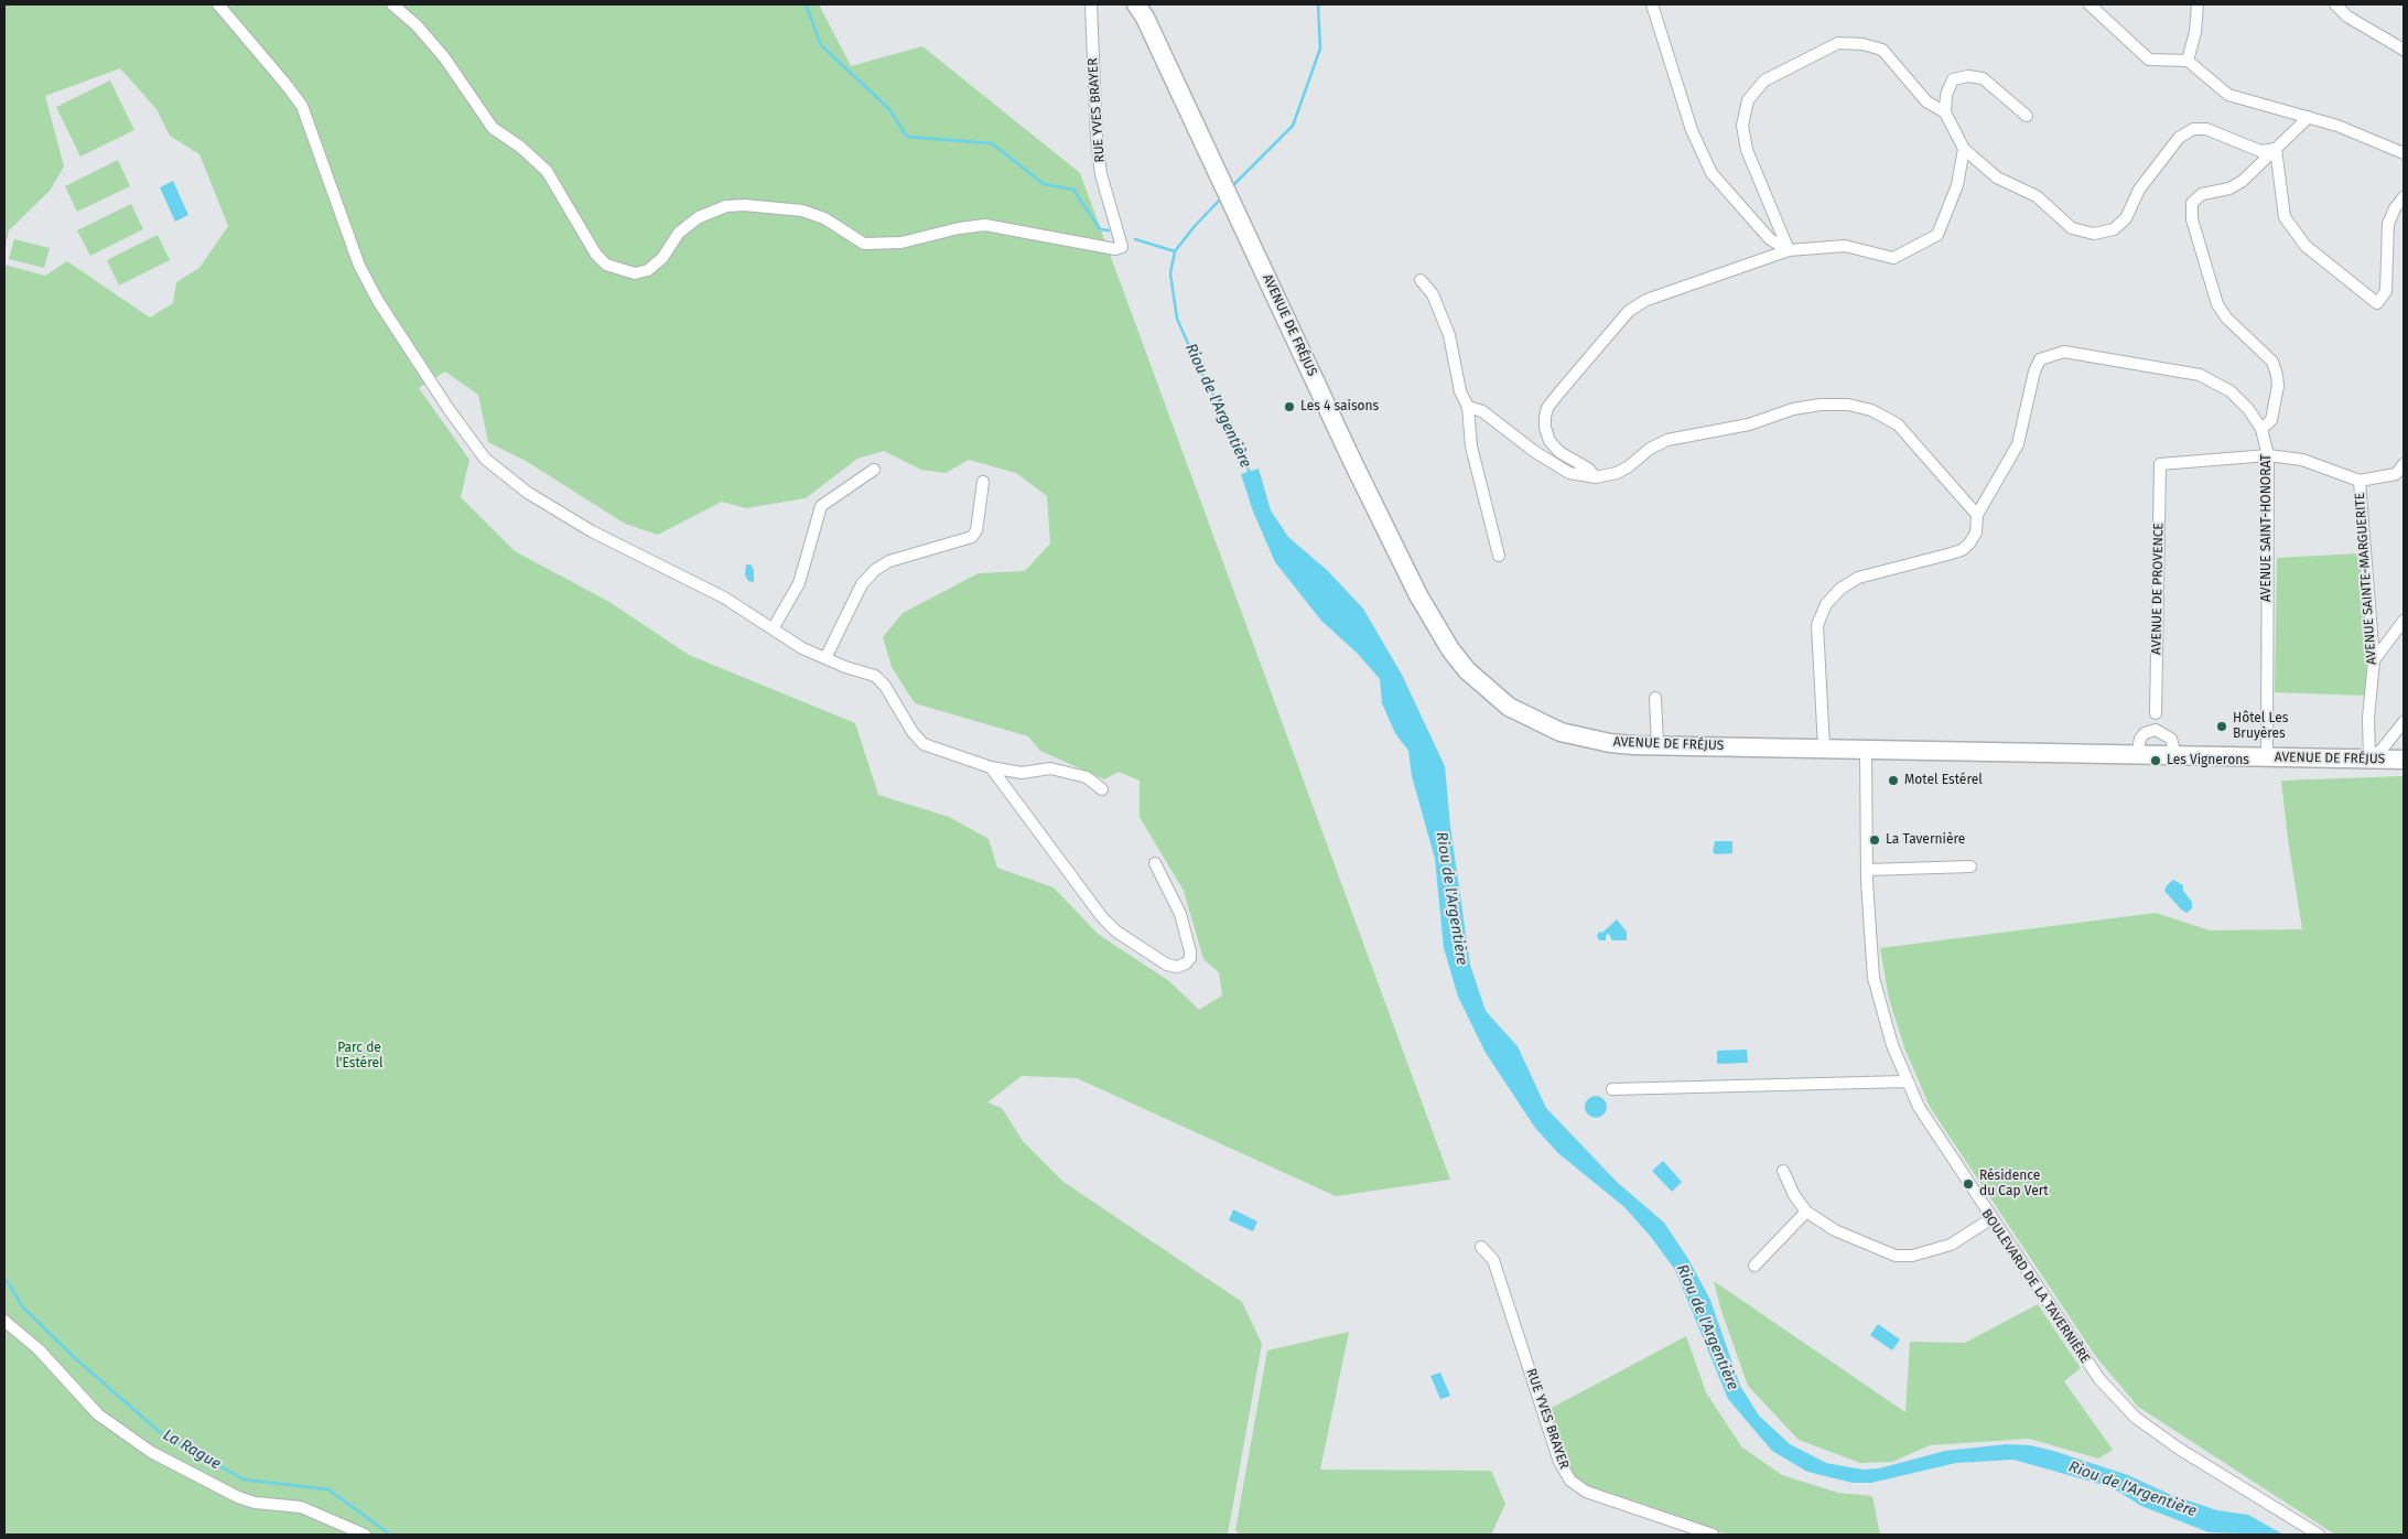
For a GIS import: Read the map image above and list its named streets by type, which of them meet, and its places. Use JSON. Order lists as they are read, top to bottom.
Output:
{
  "streets": {
    "main road": ["AVENUE DE FRÉJUS"],
    "street": [
      "RUE YVES BRAYER",
      "AVENUE SAINT-HONORAT",
      "AVENUE SAINTE-MARGUERITE",
      "AVENUE DE PROVENCE",
      "BOULEVARD DE LA TAVERNIÈRE"
    ]
  },
  "crossings": [
    ["AVENUE DE FRÉJUS", "AVENUE SAINT-HONORAT"],
    ["AVENUE DE FRÉJUS", "AVENUE SAINTE-MARGUERITE"],
    ["AVENUE DE FRÉJUS", "BOULEVARD DE LA TAVERNIÈRE"],
    ["AVENUE SAINT-HONORAT", "AVENUE DE PROVENCE"]
  ],
  "water": ["Riou de l'Argentière", "La Rague"],
  "parks": ["Parc de l'Estérel"],
  "places": [
    "Les 4 saisons",
    "Hôtel Les Bruyères",
    "Les Vignerons",
    "Motel Estérel",
    "La Tavernière",
    "Résidence du Cap Vert"
  ]
}
